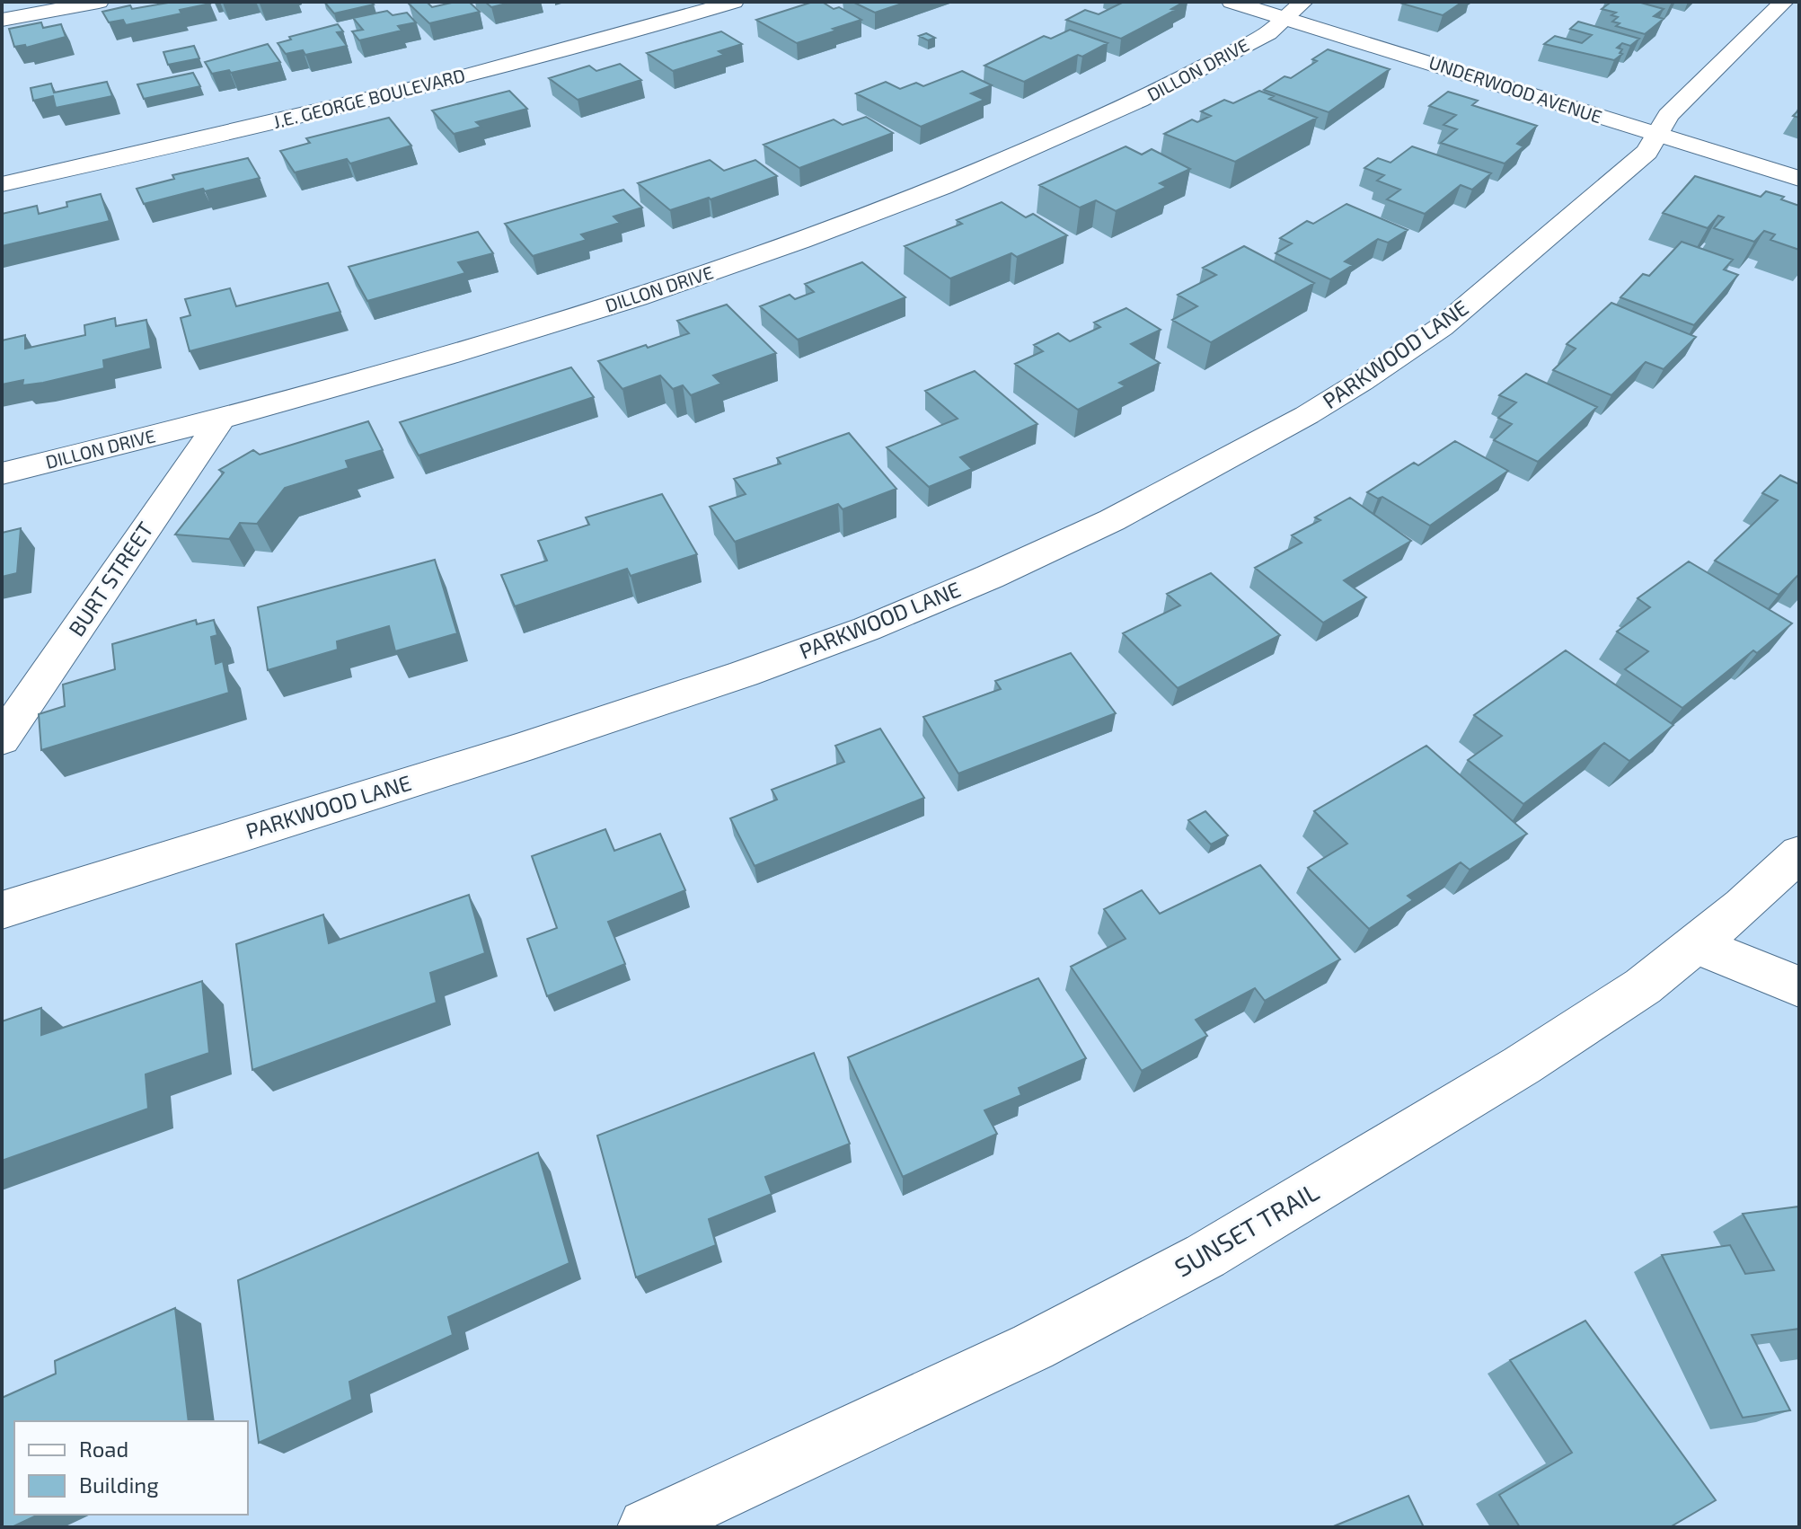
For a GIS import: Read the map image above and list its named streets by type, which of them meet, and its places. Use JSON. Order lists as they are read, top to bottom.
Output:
{
  "streets": {
    "street": [
      "DILLON DRIVE",
      "UNDERWOOD AVENUE",
      "J.E. GEORGE BOULEVARD",
      "PARKWOOD LANE",
      "BURT STREET",
      "SUNSET TRAIL"
    ]
  },
  "crossings": [
    ["DILLON DRIVE", "UNDERWOOD AVENUE"],
    ["DILLON DRIVE", "BURT STREET"],
    ["UNDERWOOD AVENUE", "PARKWOOD LANE"]
  ],
  "legend": ["Road", "Building"]
}
